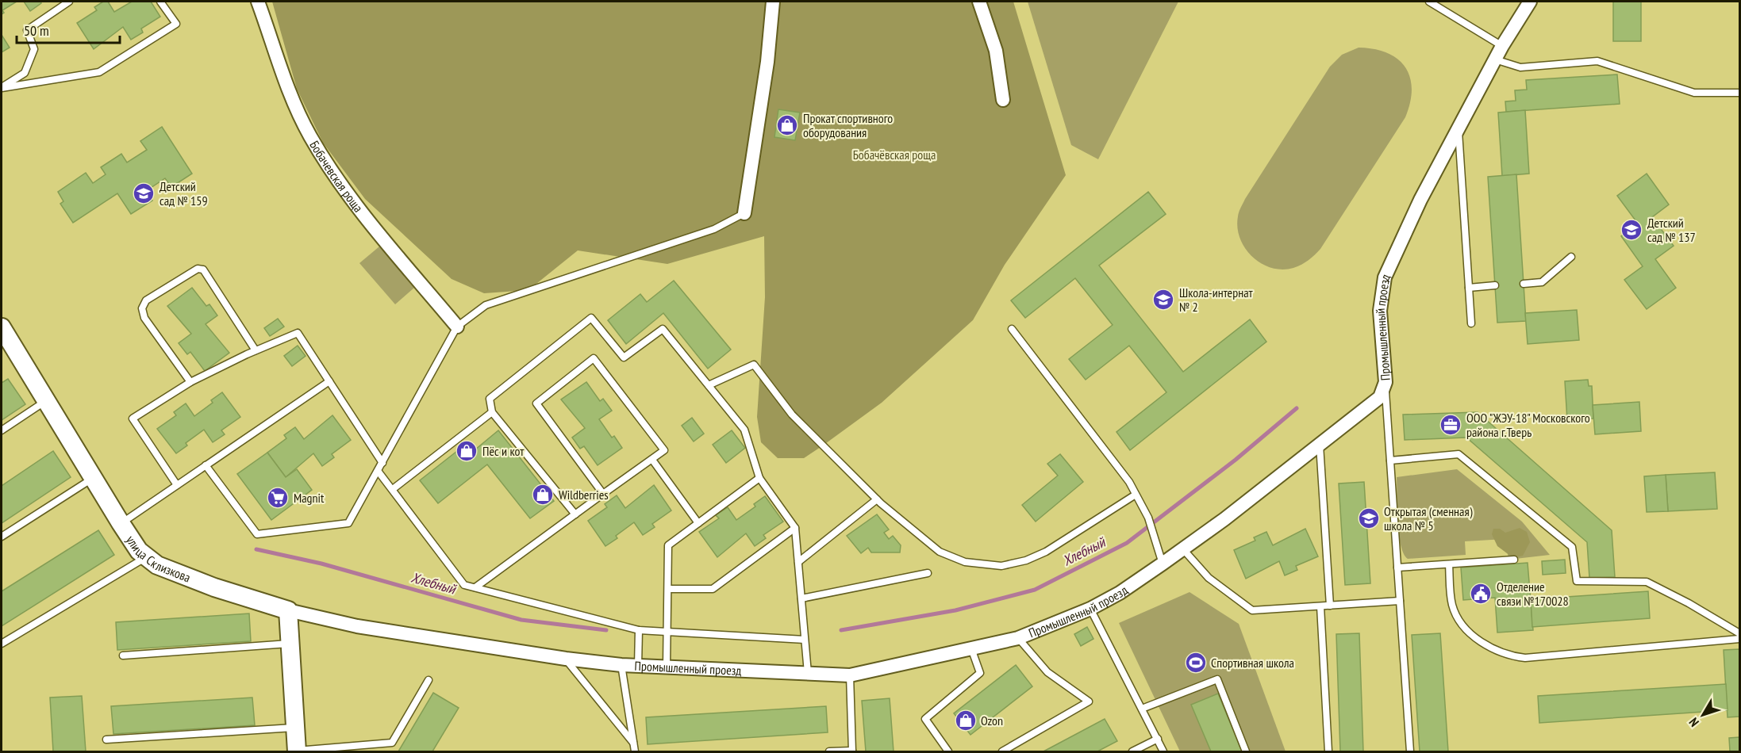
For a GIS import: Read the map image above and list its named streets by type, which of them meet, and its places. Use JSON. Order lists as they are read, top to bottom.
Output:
{
  "streets": {
    "street": ["Бобачевская роща", "Промышленный проезд", "улица Склизкова"]
  },
  "crossings": [
    ["Промышленный проезд", "улица Склизкова"]
  ],
  "water": ["Хлебный"],
  "parks": ["Бобачёвская роща"],
  "places": {
    "shop": [
      "Прокат спортивного оборудования",
      "Пёс и кот",
      "Wildberries",
      "Ozon"
    ],
    "school or university": [
      "Детский сад № 159",
      "Детский сад № 137",
      "Школа-интернат № 2",
      "Открытая (сменная) школа № 5"
    ],
    "office": ["ООО \"ЖЭУ-18\" Московского района г.Тверь"],
    "supermarket": ["Magnit"],
    "public building": ["Отделение связи №170028"],
    "sports": ["Спортивная школа"]
  },
  "scale_bar": "50 m",
  "north": "bottom left"
}
